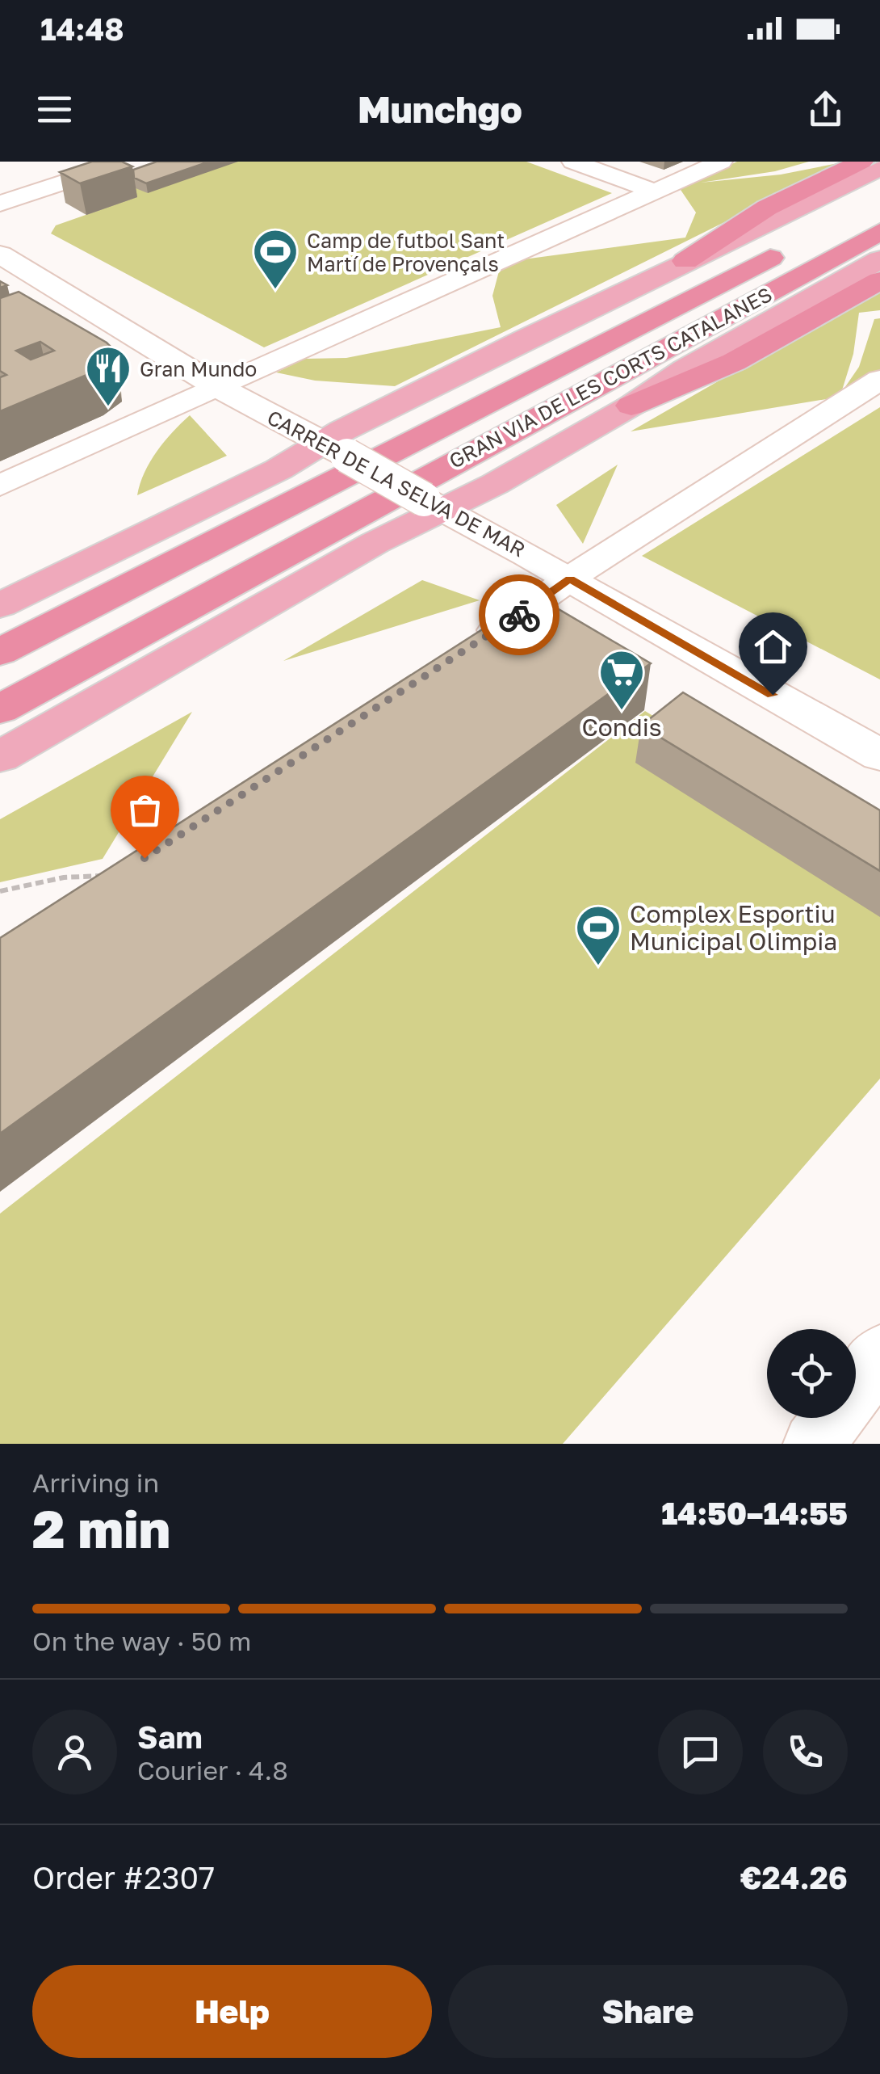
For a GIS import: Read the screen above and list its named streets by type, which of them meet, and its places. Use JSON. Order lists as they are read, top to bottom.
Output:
{
  "streets": {
    "highway": ["GRAN VIA DE LES CORTS CATALANES"],
    "street": ["CARRER DE LA SELVA DE MAR"]
  },
  "places": {
    "sports": ["Camp de futbol Sant Martí de Provençals", "Complex Esportiu Municipal Olimpia"],
    "restaurant": ["Gran Mundo"],
    "supermarket": ["Condis"]
  },
  "page": {
    "status": "14:48",
    "header": "Munchgo",
    "heading": ["2 min", "Arriving in", "14:50–14:55"],
    "panel": [
      "Sam",
      "Courier · 4.8",
      "Order #2307",
      "€24.26"
    ],
    "bar": "On the way · 50 m",
    "buttons": ["Help", "Share"]
  }
}
